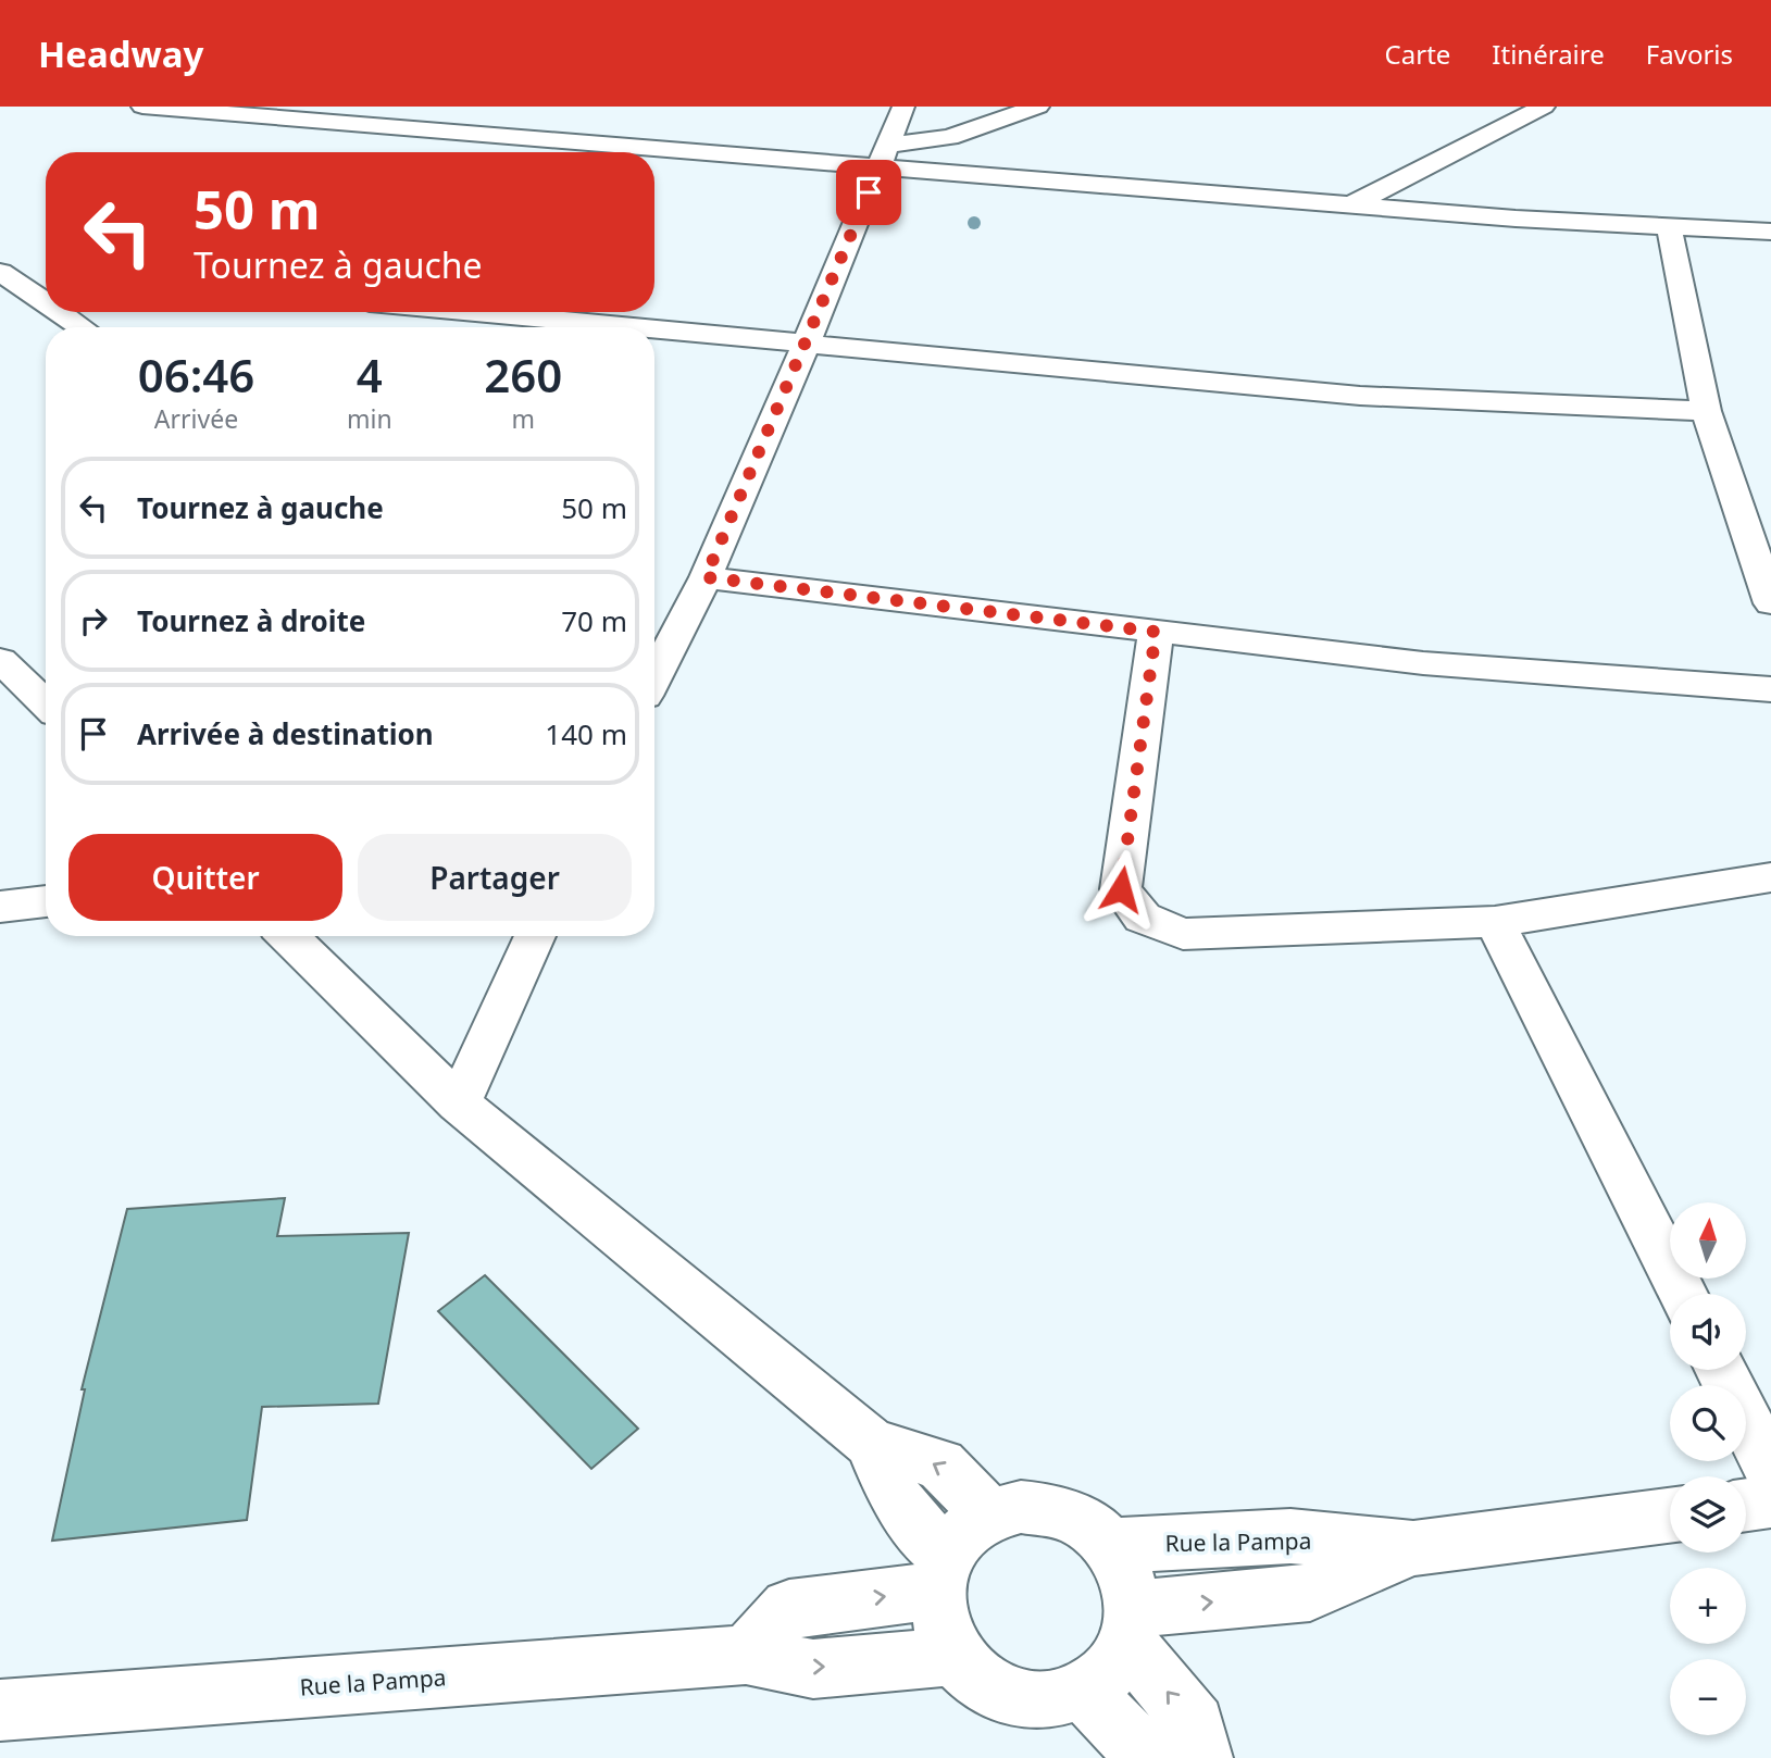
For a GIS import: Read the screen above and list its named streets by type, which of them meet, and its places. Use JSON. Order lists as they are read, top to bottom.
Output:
{
  "streets": {
    "street": ["Rue la Pampa"]
  },
  "north": "top",
  "page": {
    "header": "Headway",
    "nav": ["Carte", "Itinéraire", "Favoris"],
    "turn": ["50 m", "Tournez à gauche"],
    "eta": [
      "06:46",
      "Arrivée",
      "4",
      "min",
      "260",
      "m"
    ],
    "list": [
      {
        "name": "Tournez à gauche",
        "value": "50 m"
      },
      {
        "name": "Tournez à droite",
        "value": "70 m"
      },
      {
        "name": "Arrivée à destination",
        "value": "140 m"
      }
    ],
    "buttons": ["Quitter", "Partager"],
    "map_buttons": ["+", "−"]
  }
}
